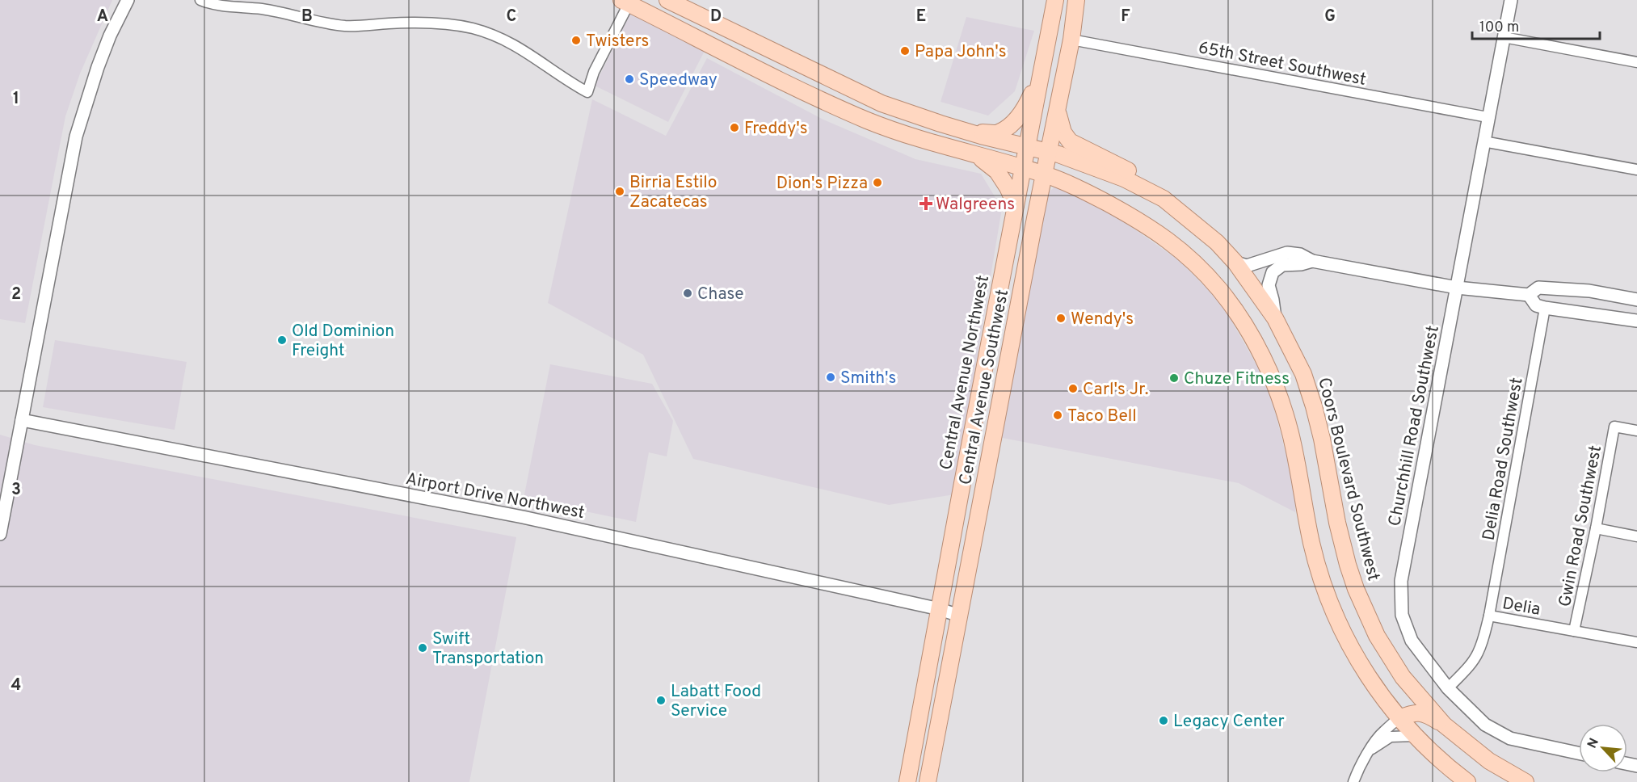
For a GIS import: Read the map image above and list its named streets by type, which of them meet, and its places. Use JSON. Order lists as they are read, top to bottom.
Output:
{
  "streets": {
    "main road": ["Central Avenue Northwest", "Central Avenue Southwest", "Coors Boulevard Southwest"],
    "street": [
      "65th Street Southwest",
      "Churchhill Road Southwest",
      "Delia Road Southwest",
      "Airport Drive Northwest",
      "Gwin Road Southwest",
      "Delia"
    ]
  },
  "crossings": [
    ["65th Street Southwest", "Central Avenue Southwest"],
    ["65th Street Southwest", "Churchhill Road Southwest"],
    ["Central Avenue Northwest", "Coors Boulevard Southwest"],
    ["Central Avenue Northwest", "Airport Drive Northwest"],
    ["Central Avenue Southwest", "Coors Boulevard Southwest"],
    ["Central Avenue Southwest", "Airport Drive Northwest"],
    ["Churchhill Road Southwest", "Delia"],
    ["Delia Road Southwest", "Delia"],
    ["Gwin Road Southwest", "Delia"]
  ],
  "places": {
    "other": [
      "Twisters",
      "Papa John's",
      "Speedway",
      "Freddy's",
      "Dion's Pizza",
      "Birria Estilo Zacatecas",
      "Chase",
      "Wendy's",
      "Old Dominion Freight",
      "Smith's",
      "Chuze Fitness",
      "Carl's Jr.",
      "Taco Bell",
      "Swift Transportation",
      "Labatt Food Service",
      "Legacy Center"
    ],
    "health": ["Walgreens"]
  },
  "scale_bar": "100 m",
  "north": "top left",
  "grid": {
    "columns": [
      "A",
      "B",
      "C",
      "D",
      "E",
      "F",
      "G"
    ],
    "rows": [
      "1",
      "2",
      "3",
      "4"
    ]
  }
}
